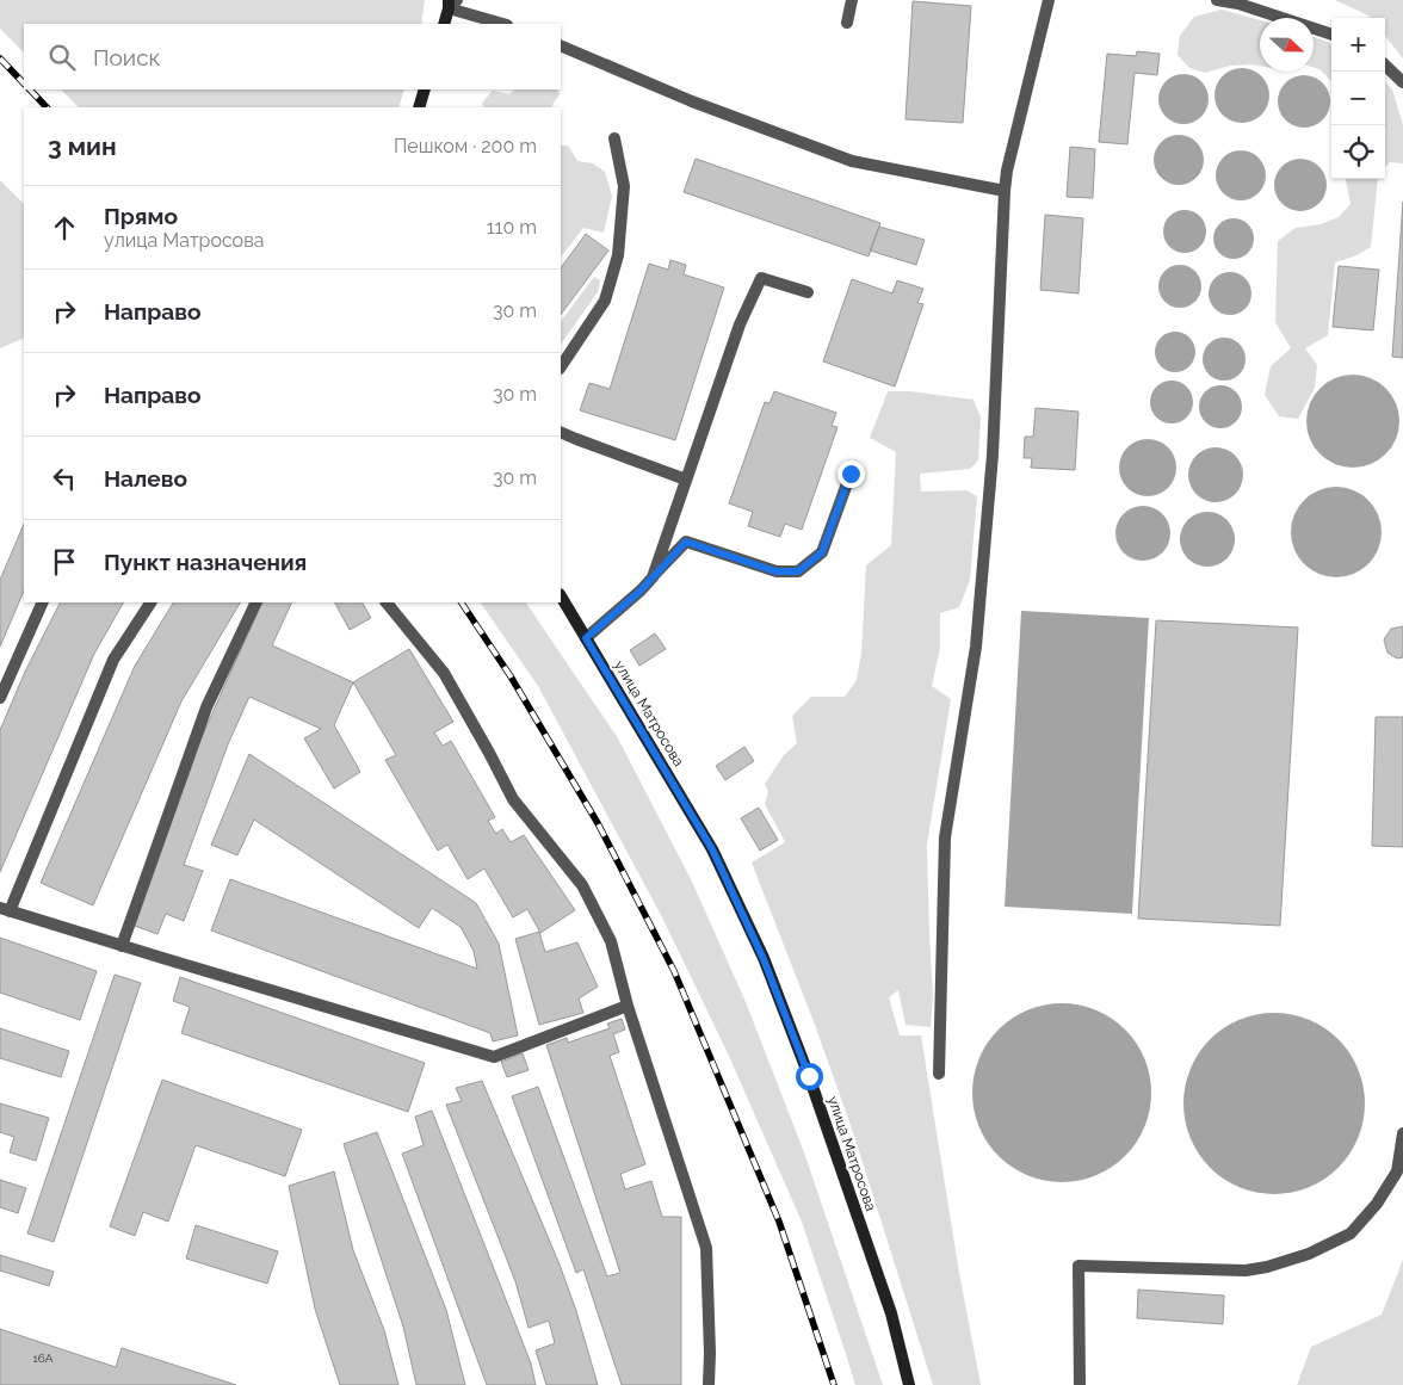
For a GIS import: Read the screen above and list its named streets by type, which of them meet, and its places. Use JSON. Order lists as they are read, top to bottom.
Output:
{
  "streets": {
    "main road": ["улица Матросова"]
  },
  "house_numbers": ["16А"],
  "north": "right",
  "page": {
    "map_buttons": ["+", "−"],
    "search": "Поиск",
    "heading": ["3 мин", "Пешком · 200 m"],
    "list": [
      ["Прямо", "улица Матросова", "110 m"],
      ["Направо", "30 m"],
      ["Направо", "30 m"],
      ["Налево", "30 m"],
      "Пункт назначения"
    ]
  }
}
